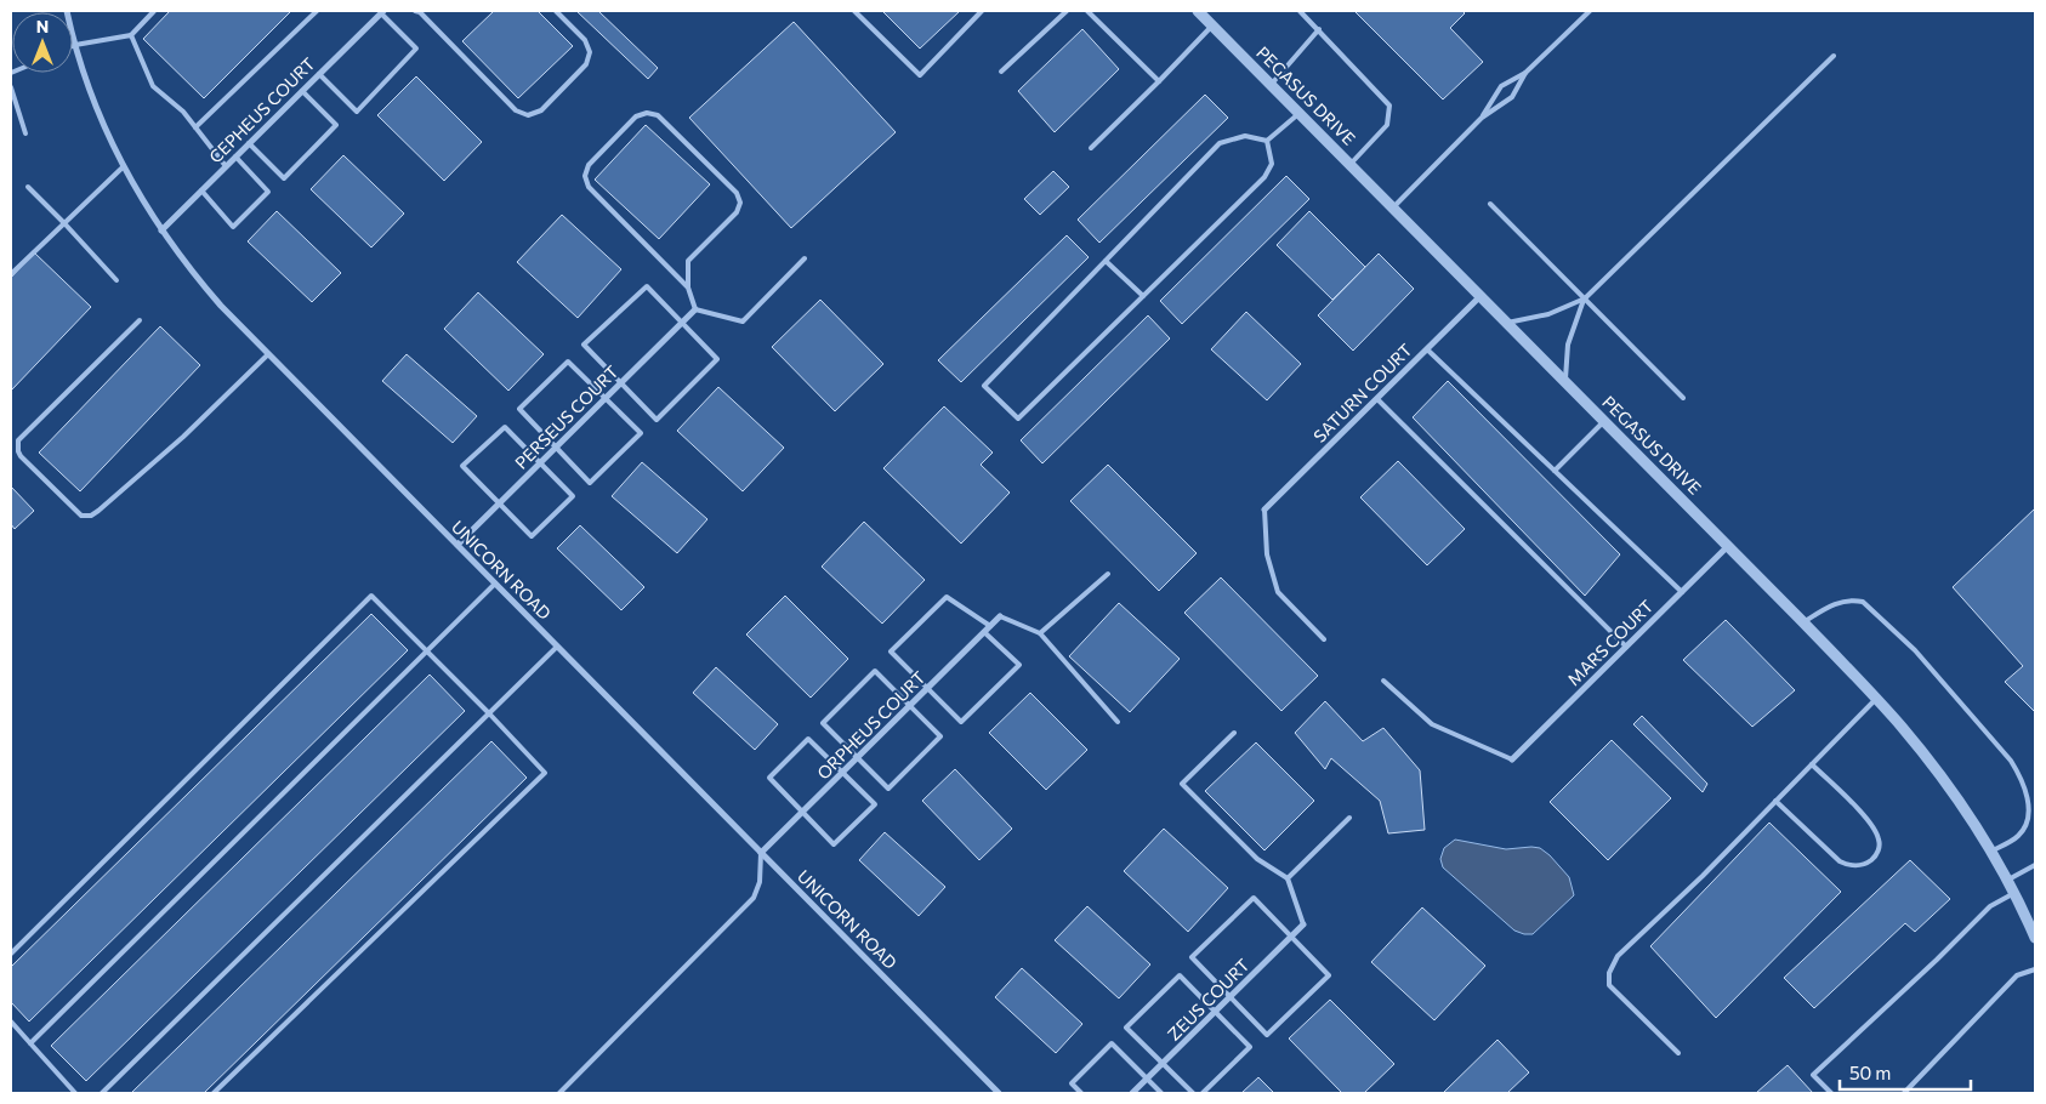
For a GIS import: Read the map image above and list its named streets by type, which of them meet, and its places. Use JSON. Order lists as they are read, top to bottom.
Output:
{
  "streets": {
    "street": [
      "PEGASUS DRIVE",
      "CEPHEUS COURT",
      "SATURN COURT",
      "PERSEUS COURT",
      "UNICORN ROAD",
      "MARS COURT",
      "ORPHEUS COURT",
      "ZEUS COURT"
    ]
  },
  "crossings": [
    ["PEGASUS DRIVE", "SATURN COURT"],
    ["PEGASUS DRIVE", "MARS COURT"],
    ["CEPHEUS COURT", "UNICORN ROAD"],
    ["PERSEUS COURT", "UNICORN ROAD"],
    ["UNICORN ROAD", "ORPHEUS COURT"]
  ],
  "scale_bar": "50 m",
  "north": "top"
}
